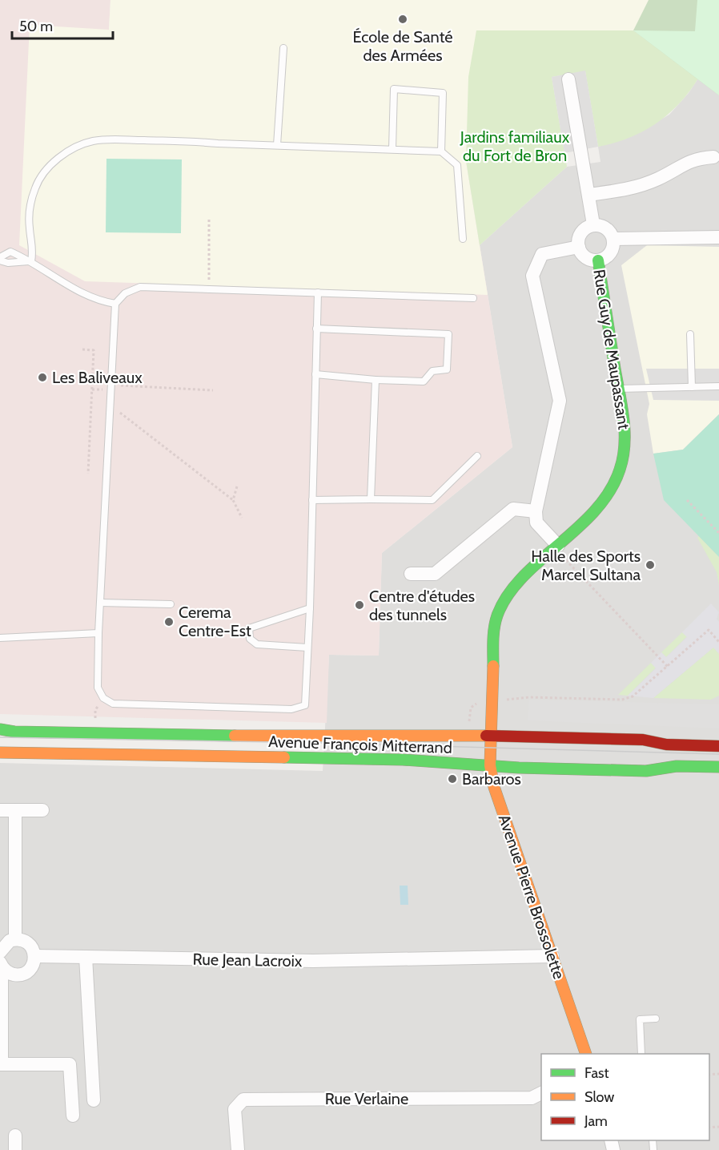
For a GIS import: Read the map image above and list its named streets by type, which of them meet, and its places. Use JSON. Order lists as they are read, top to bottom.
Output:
{
  "streets": {
    "street": [
      "Rue Guy de Maupassant",
      "Avenue François Mitterrand",
      "Avenue Pierre Brossolette",
      "Rue Jean Lacroix",
      "Rue Verlaine"
    ]
  },
  "crossings": [
    ["Rue Guy de Maupassant", "Avenue François Mitterrand"],
    ["Rue Guy de Maupassant", "Avenue Pierre Brossolette"],
    ["Avenue François Mitterrand", "Avenue Pierre Brossolette"],
    ["Avenue Pierre Brossolette", "Rue Jean Lacroix"]
  ],
  "parks": ["Jardins familiaux du Fort de Bron"],
  "places": [
    "École de Santé des Armées",
    "Les Baliveaux",
    "Halle des Sports Marcel Sultana",
    "Centre d'études des tunnels",
    "Cerema Centre-Est",
    "Barbaros"
  ],
  "legend": ["Fast", "Slow", "Jam"],
  "scale_bar": "50 m"
}
